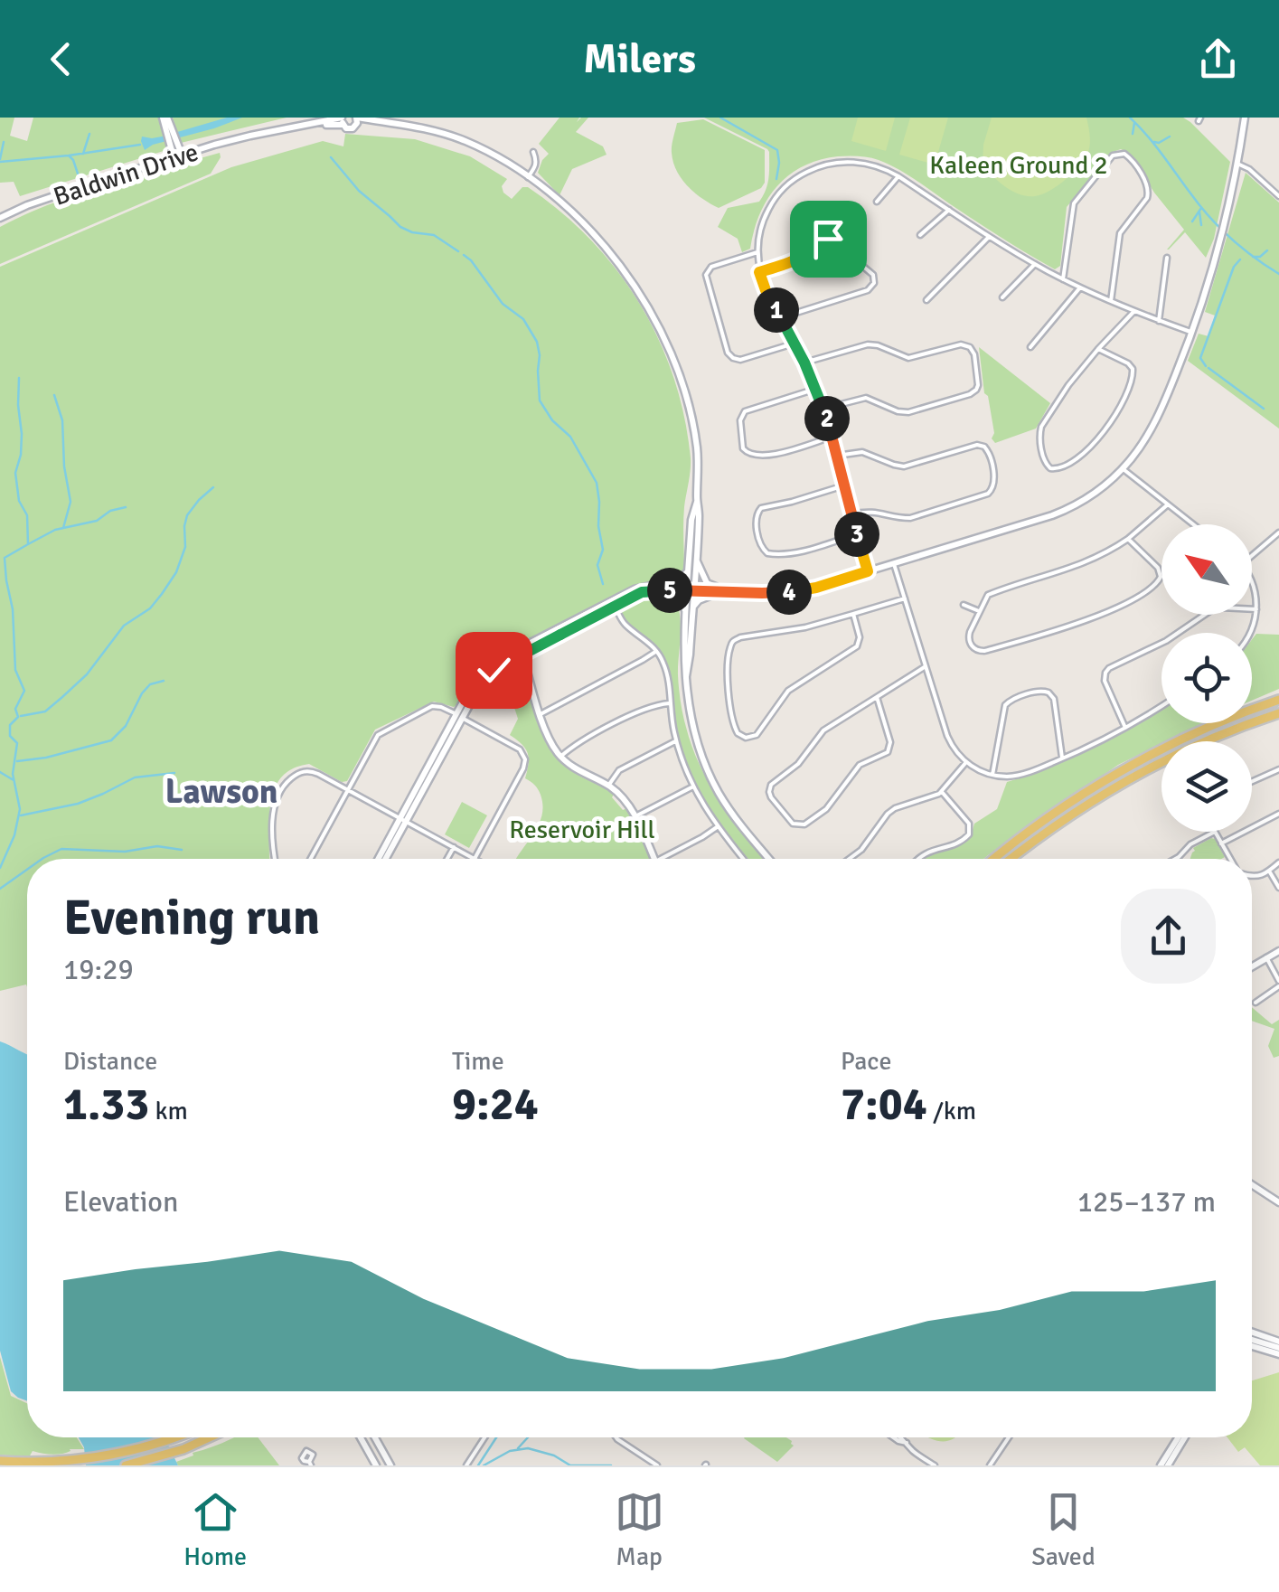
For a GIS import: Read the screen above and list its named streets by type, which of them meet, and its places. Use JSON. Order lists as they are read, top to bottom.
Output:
{
  "streets": {
    "street": ["Baldwin Drive"]
  },
  "districts": ["Lawson"],
  "parks": ["Kaleen Ground 2", "Reservoir Hill"],
  "north": "top left",
  "page": {
    "header": "Milers",
    "pins": [
      "1",
      "2",
      "3",
      "5",
      "4"
    ],
    "heading": ["Evening run", "19:29"],
    "stats": [
      ["Distance", "1.33 km"],
      ["Time", "9:24"],
      ["Pace", "7:04 /km"]
    ],
    "chart": ["Elevation", "125–137 m"],
    "tabs": ["Home", "Map", "Saved"]
  }
}
